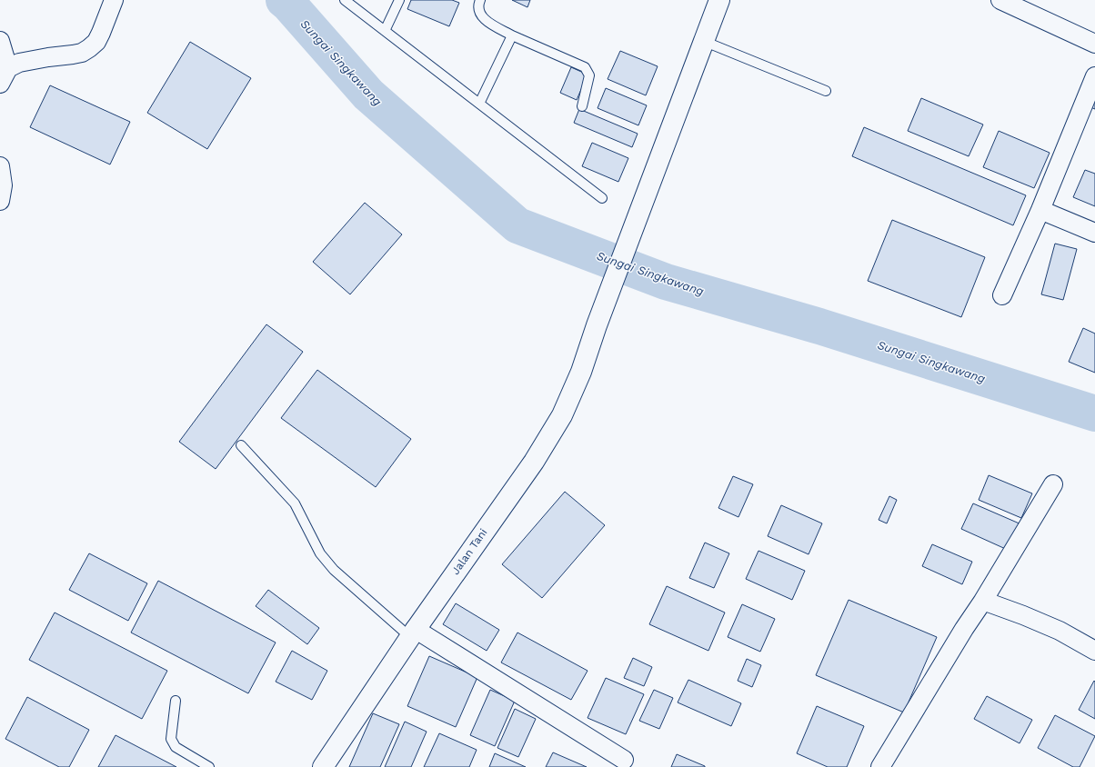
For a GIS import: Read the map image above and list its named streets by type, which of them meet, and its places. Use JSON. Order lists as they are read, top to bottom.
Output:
{
  "streets": {
    "highway": ["Jalan Tani"]
  },
  "water": ["Sungai Singkawang"]
}
